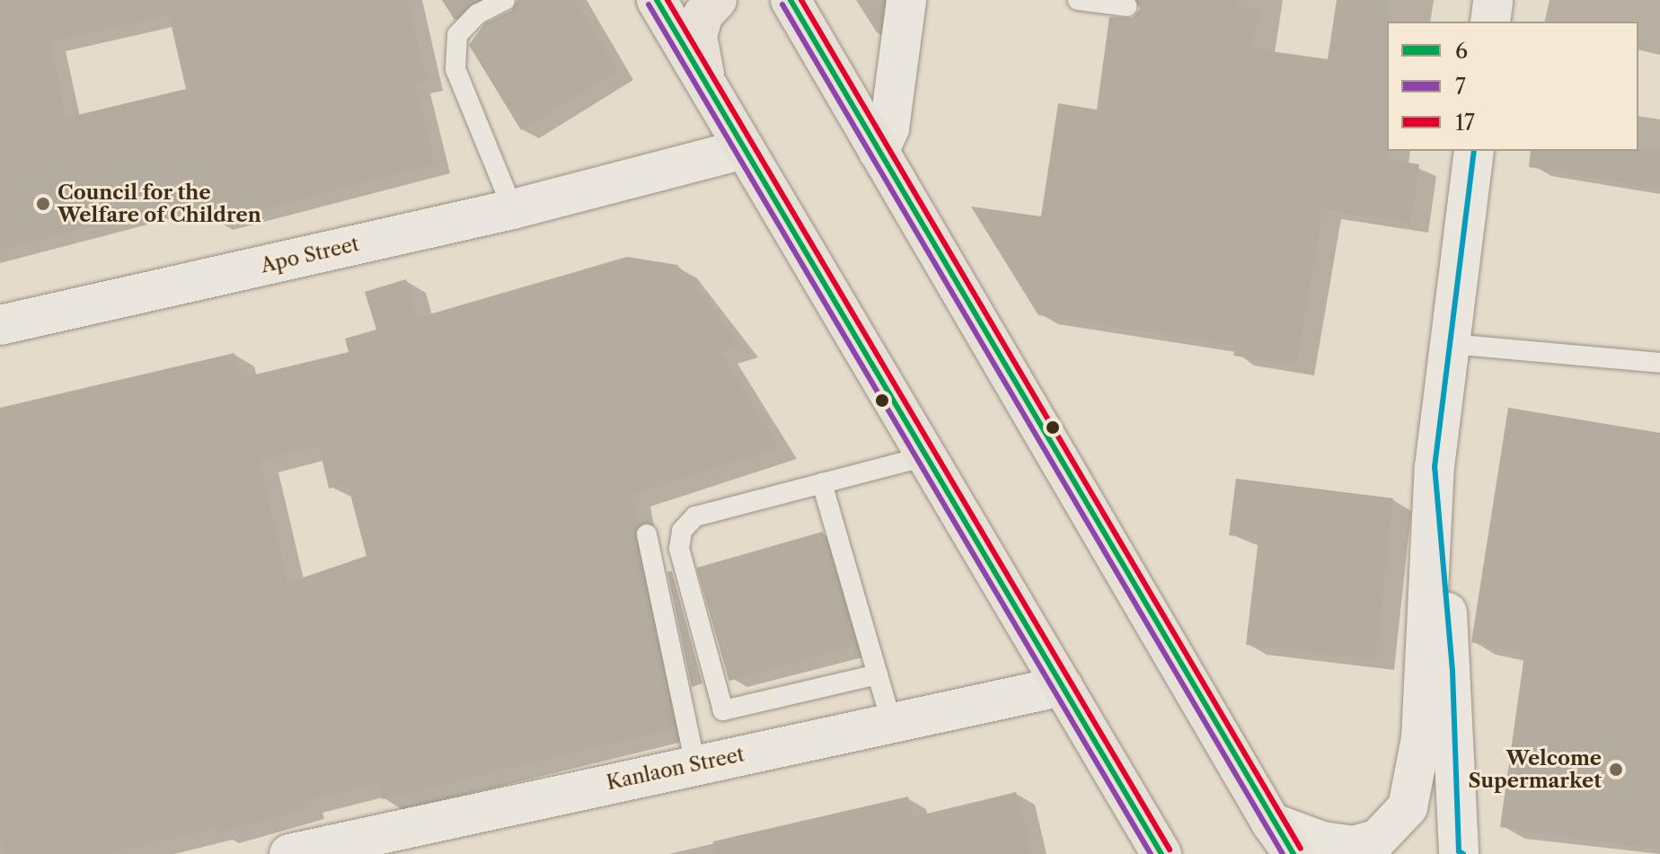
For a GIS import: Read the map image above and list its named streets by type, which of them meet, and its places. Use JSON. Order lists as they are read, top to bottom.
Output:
{
  "streets": {
    "street": ["Apo Street", "Kanlaon Street"]
  },
  "places": ["Council for the Welfare of Children", "Welcome Supermarket"],
  "lines": ["transit line 6", "transit line 17", "transit line 7"],
  "legend": ["6", "7", "17"]
}
